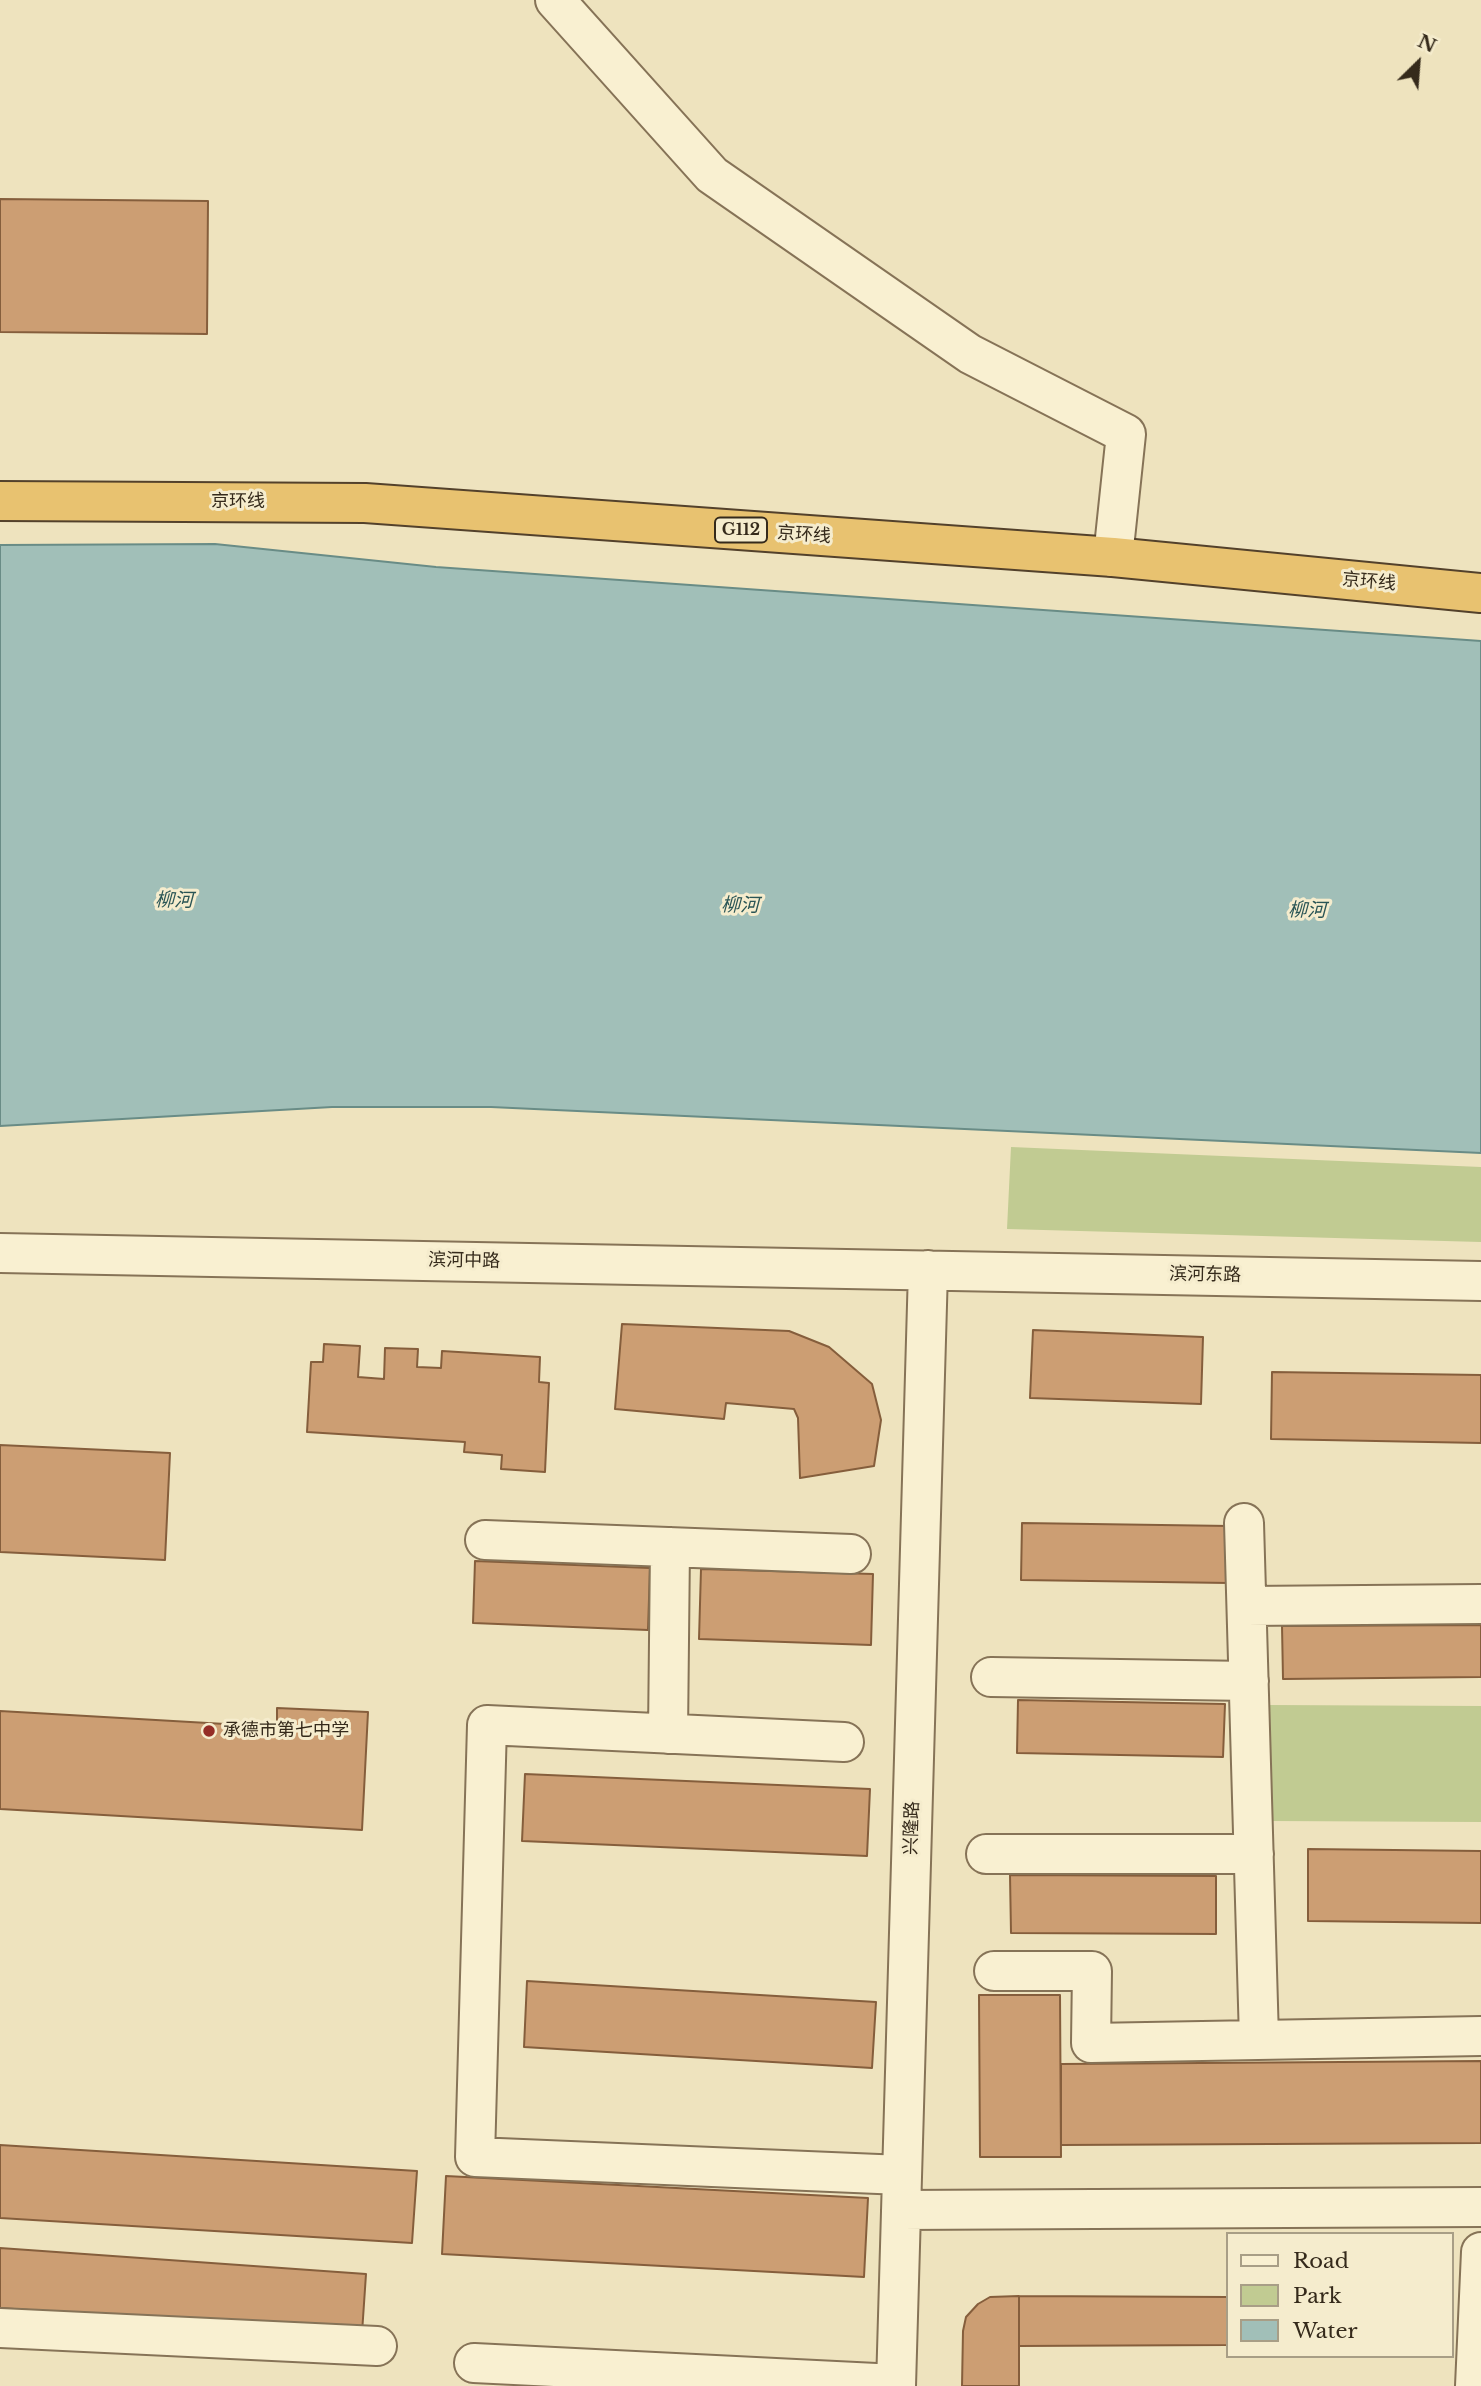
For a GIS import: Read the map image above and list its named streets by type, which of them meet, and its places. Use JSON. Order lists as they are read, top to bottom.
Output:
{
  "streets": {
    "highway": ["京环线", "G112"],
    "street": ["滨河中路", "滨河东路", "兴隆路"]
  },
  "crossings": [
    ["滨河中路", "滨河东路"],
    ["滨河中路", "兴隆路"],
    ["滨河东路", "兴隆路"]
  ],
  "water": ["柳河"],
  "places": ["承德市第七中学"],
  "legend": ["Road", "Park", "Water"],
  "north": "top right"
}
